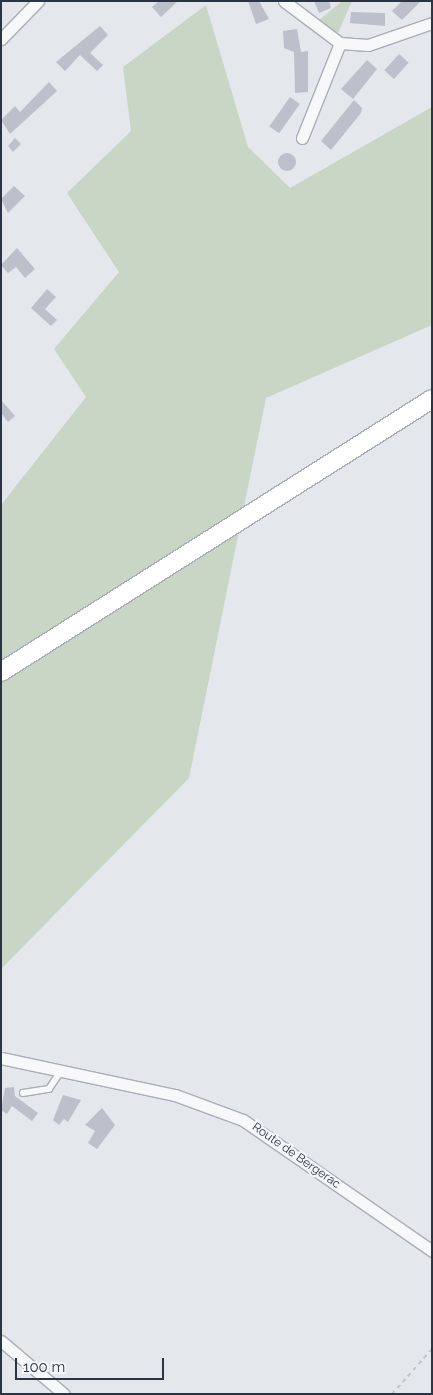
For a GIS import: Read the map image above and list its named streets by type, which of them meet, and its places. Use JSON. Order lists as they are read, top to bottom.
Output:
{
  "streets": {
    "street": ["Route de Bergerac"]
  },
  "scale_bar": "100 m"
}
